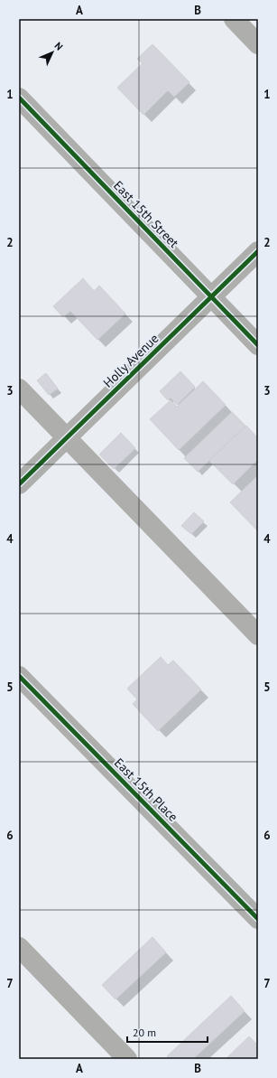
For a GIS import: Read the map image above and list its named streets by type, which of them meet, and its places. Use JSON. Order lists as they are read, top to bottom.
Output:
{
  "streets": {
    "street": ["East 15th Street", "Holly Avenue", "East 15th Place"]
  },
  "crossings": [
    ["East 15th Street", "Holly Avenue"]
  ],
  "scale_bar": "20 m",
  "north": "top right",
  "grid": {
    "columns": ["A", "B"],
    "rows": [
      "1",
      "2",
      "3",
      "4",
      "5",
      "6",
      "7"
    ]
  }
}
